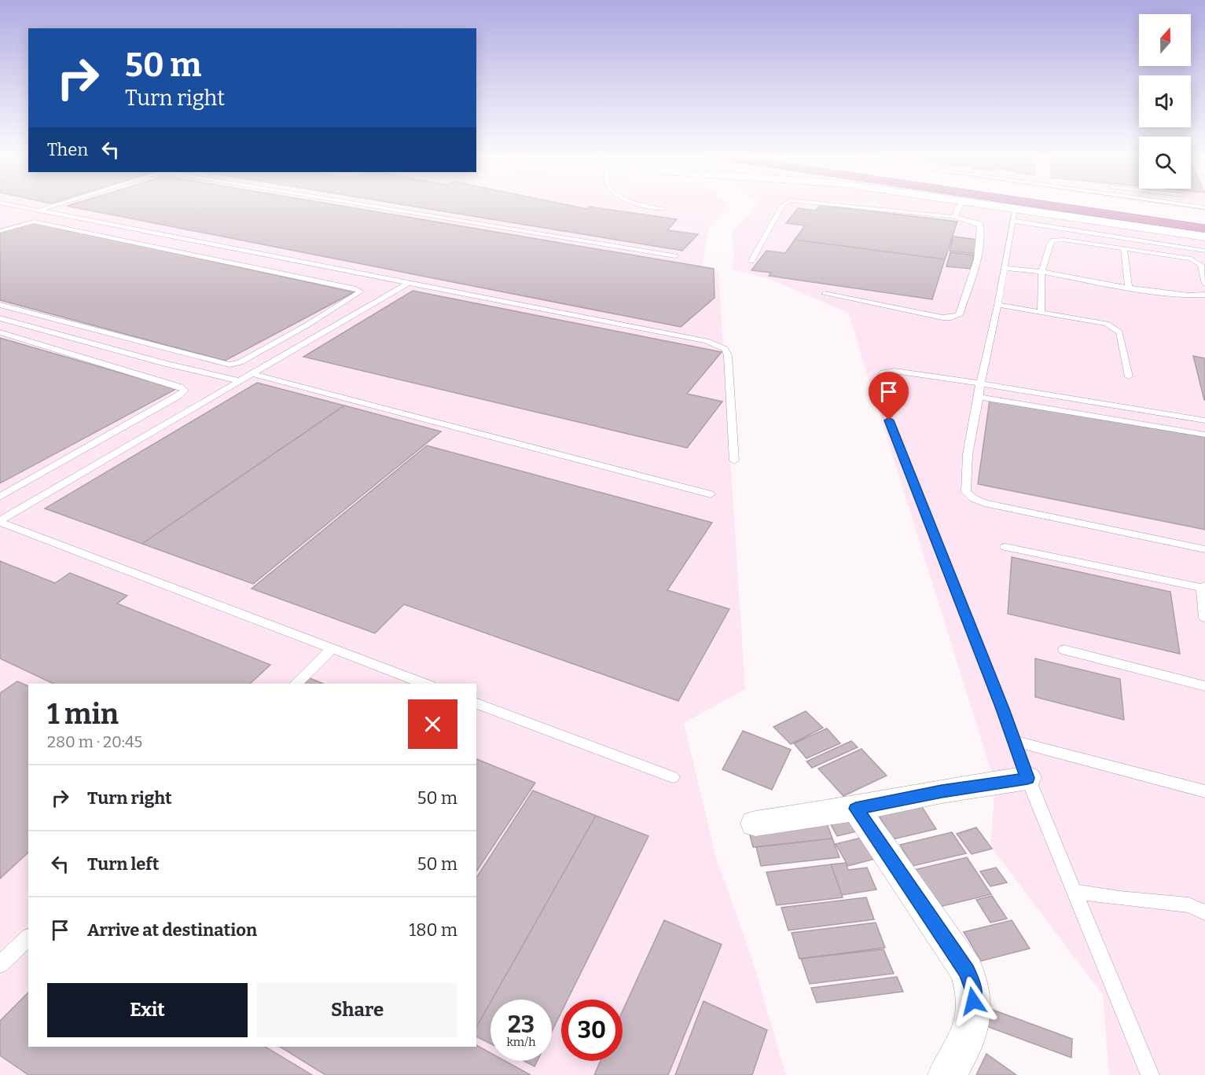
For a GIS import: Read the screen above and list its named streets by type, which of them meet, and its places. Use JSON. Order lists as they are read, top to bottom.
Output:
{
  "north": "top",
  "page": {
    "turn": ["50 m", "Turn right"],
    "then": "Then",
    "heading": ["1 min", "280 m · 20:45"],
    "list": [
      {
        "name": "Turn right",
        "value": "50 m"
      },
      {
        "name": "Turn left",
        "value": "50 m"
      },
      {
        "name": "Arrive at destination",
        "value": "180 m"
      }
    ],
    "buttons": ["Exit", "Share"],
    "speed": "23 km/h",
    "limit": "30"
  }
}
